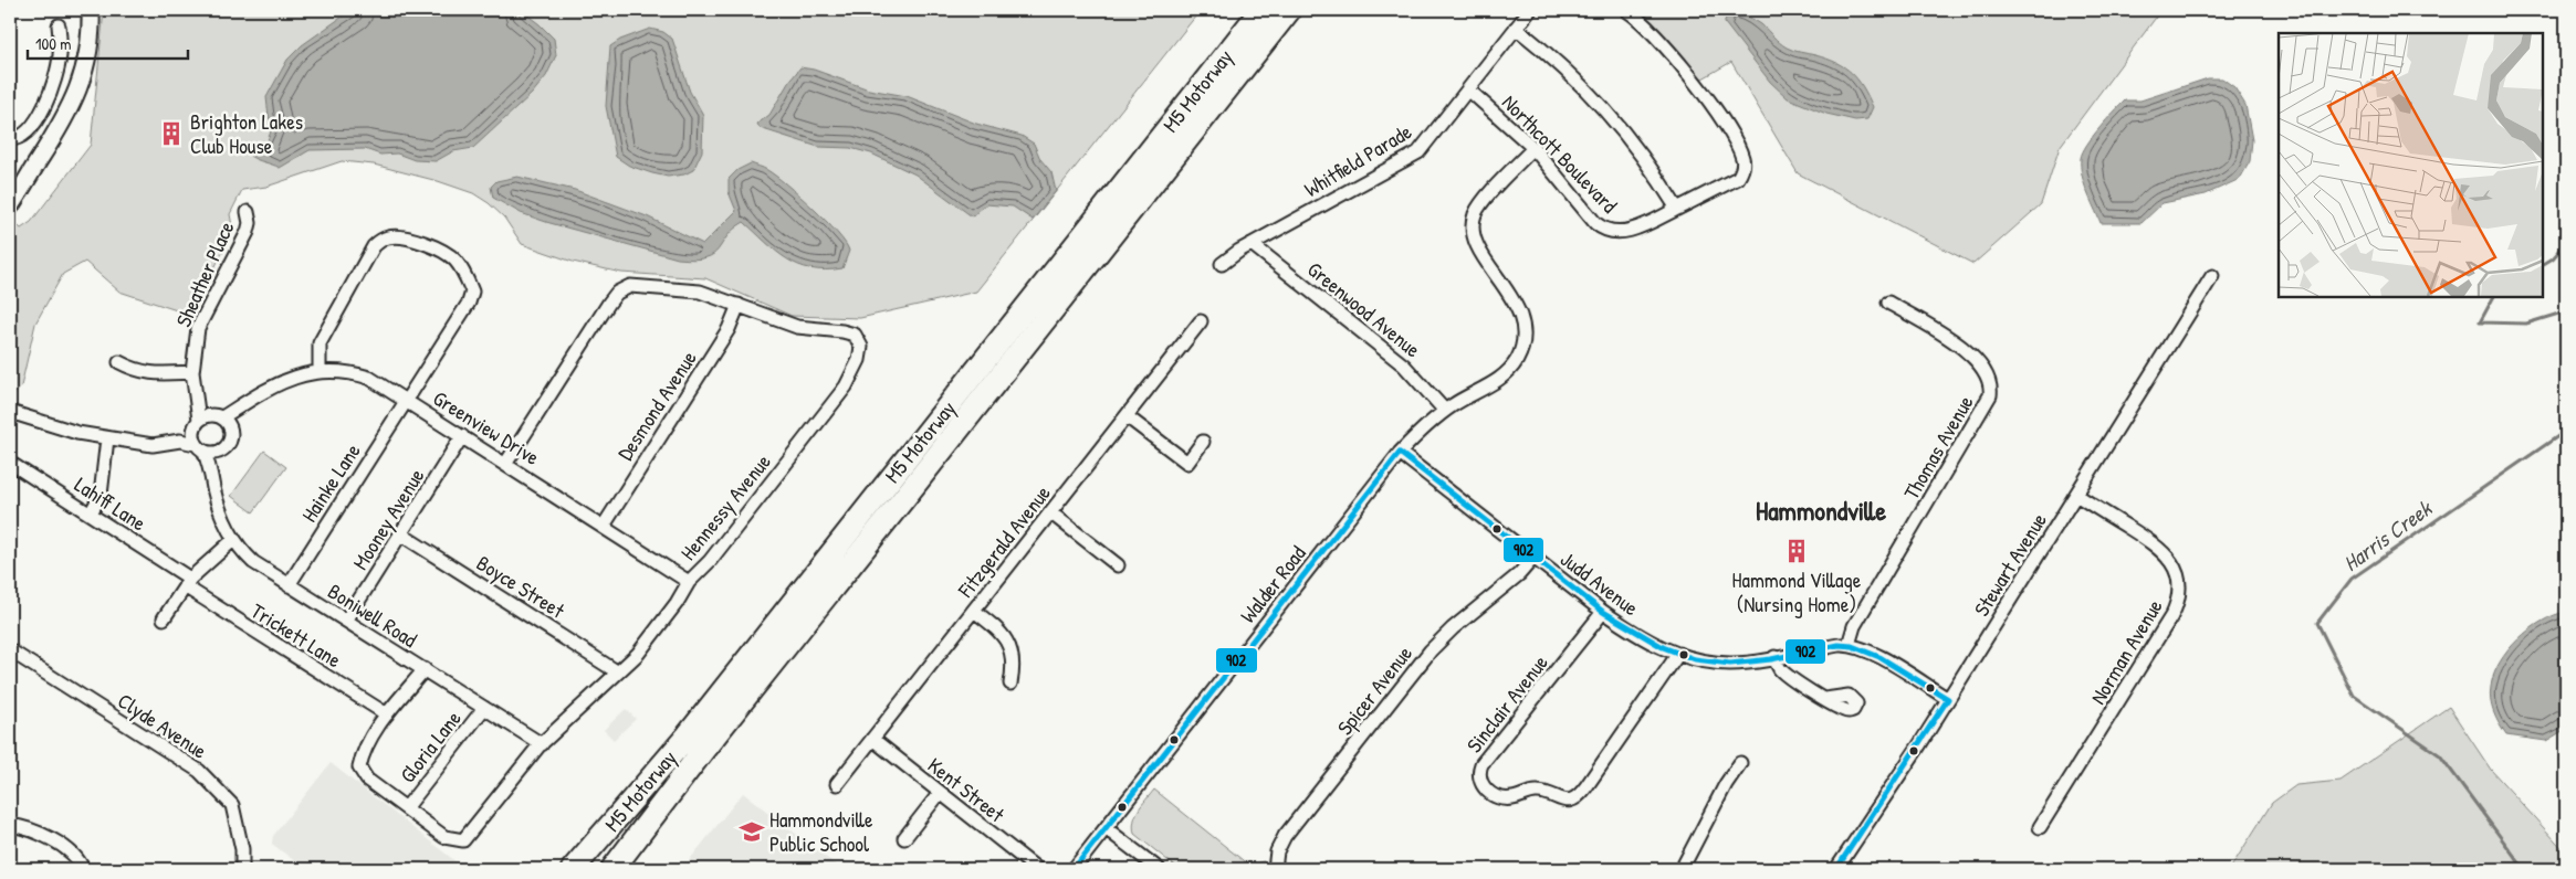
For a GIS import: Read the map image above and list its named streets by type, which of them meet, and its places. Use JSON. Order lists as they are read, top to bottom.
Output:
{
  "streets": {
    "highway": ["M5 Motorway"],
    "street": [
      "Northcott Boulevard",
      "Whitfield Parade",
      "Sheather Place",
      "Greenwood Avenue",
      "Desmond Avenue",
      "Greenview Drive",
      "Thomas Avenue",
      "Hainke Lane",
      "Lahiff Lane",
      "Hennessy Avenue",
      "Mooney Avenue",
      "Fitzgerald Avenue",
      "Stewart Avenue",
      "Judd Avenue",
      "Walder Road",
      "Boyce Street",
      "Boniwell Road",
      "Trickett Lane",
      "Norman Avenue",
      "Spicer Avenue",
      "Sinclair Avenue",
      "Clyde Avenue",
      "Gloria Lane",
      "Kent Street"
    ]
  },
  "crossings": [
    ["Northcott Boulevard", "Whitfield Parade"],
    ["Northcott Boulevard", "Walder Road"],
    ["Whitfield Parade", "Greenwood Avenue"],
    ["Sheather Place", "Greenview Drive"],
    ["Sheather Place", "Boniwell Road"],
    ["Greenwood Avenue", "Walder Road"],
    ["Desmond Avenue", "Greenview Drive"],
    ["Desmond Avenue", "Hennessy Avenue"],
    ["Greenview Drive", "Hainke Lane"],
    ["Greenview Drive", "Hennessy Avenue"],
    ["Greenview Drive", "Mooney Avenue"],
    ["Greenview Drive", "Boniwell Road"],
    ["Thomas Avenue", "Judd Avenue"],
    ["Hainke Lane", "Boniwell Road"],
    ["Lahiff Lane", "Trickett Lane"],
    ["Hennessy Avenue", "Boyce Street"],
    ["Hennessy Avenue", "Boniwell Road"],
    ["Hennessy Avenue", "Trickett Lane"],
    ["Hennessy Avenue", "Gloria Lane"],
    ["Mooney Avenue", "Boyce Street"],
    ["Mooney Avenue", "Boniwell Road"],
    ["Fitzgerald Avenue", "Kent Street"],
    ["Stewart Avenue", "Judd Avenue"],
    ["Stewart Avenue", "Norman Avenue"],
    ["Judd Avenue", "Walder Road"],
    ["Judd Avenue", "Spicer Avenue"],
    ["Judd Avenue", "Sinclair Avenue"],
    ["Boniwell Road", "Gloria Lane"]
  ],
  "districts": ["Hammondville"],
  "water": ["Harris Creek"],
  "places": {
    "building": ["Brighton Lakes Club House", "Hammond Village (Nursing Home)"],
    "school or university": ["Hammondville Public School"]
  },
  "lines": ["transit line 902"],
  "scale_bar": "100 m"
}
